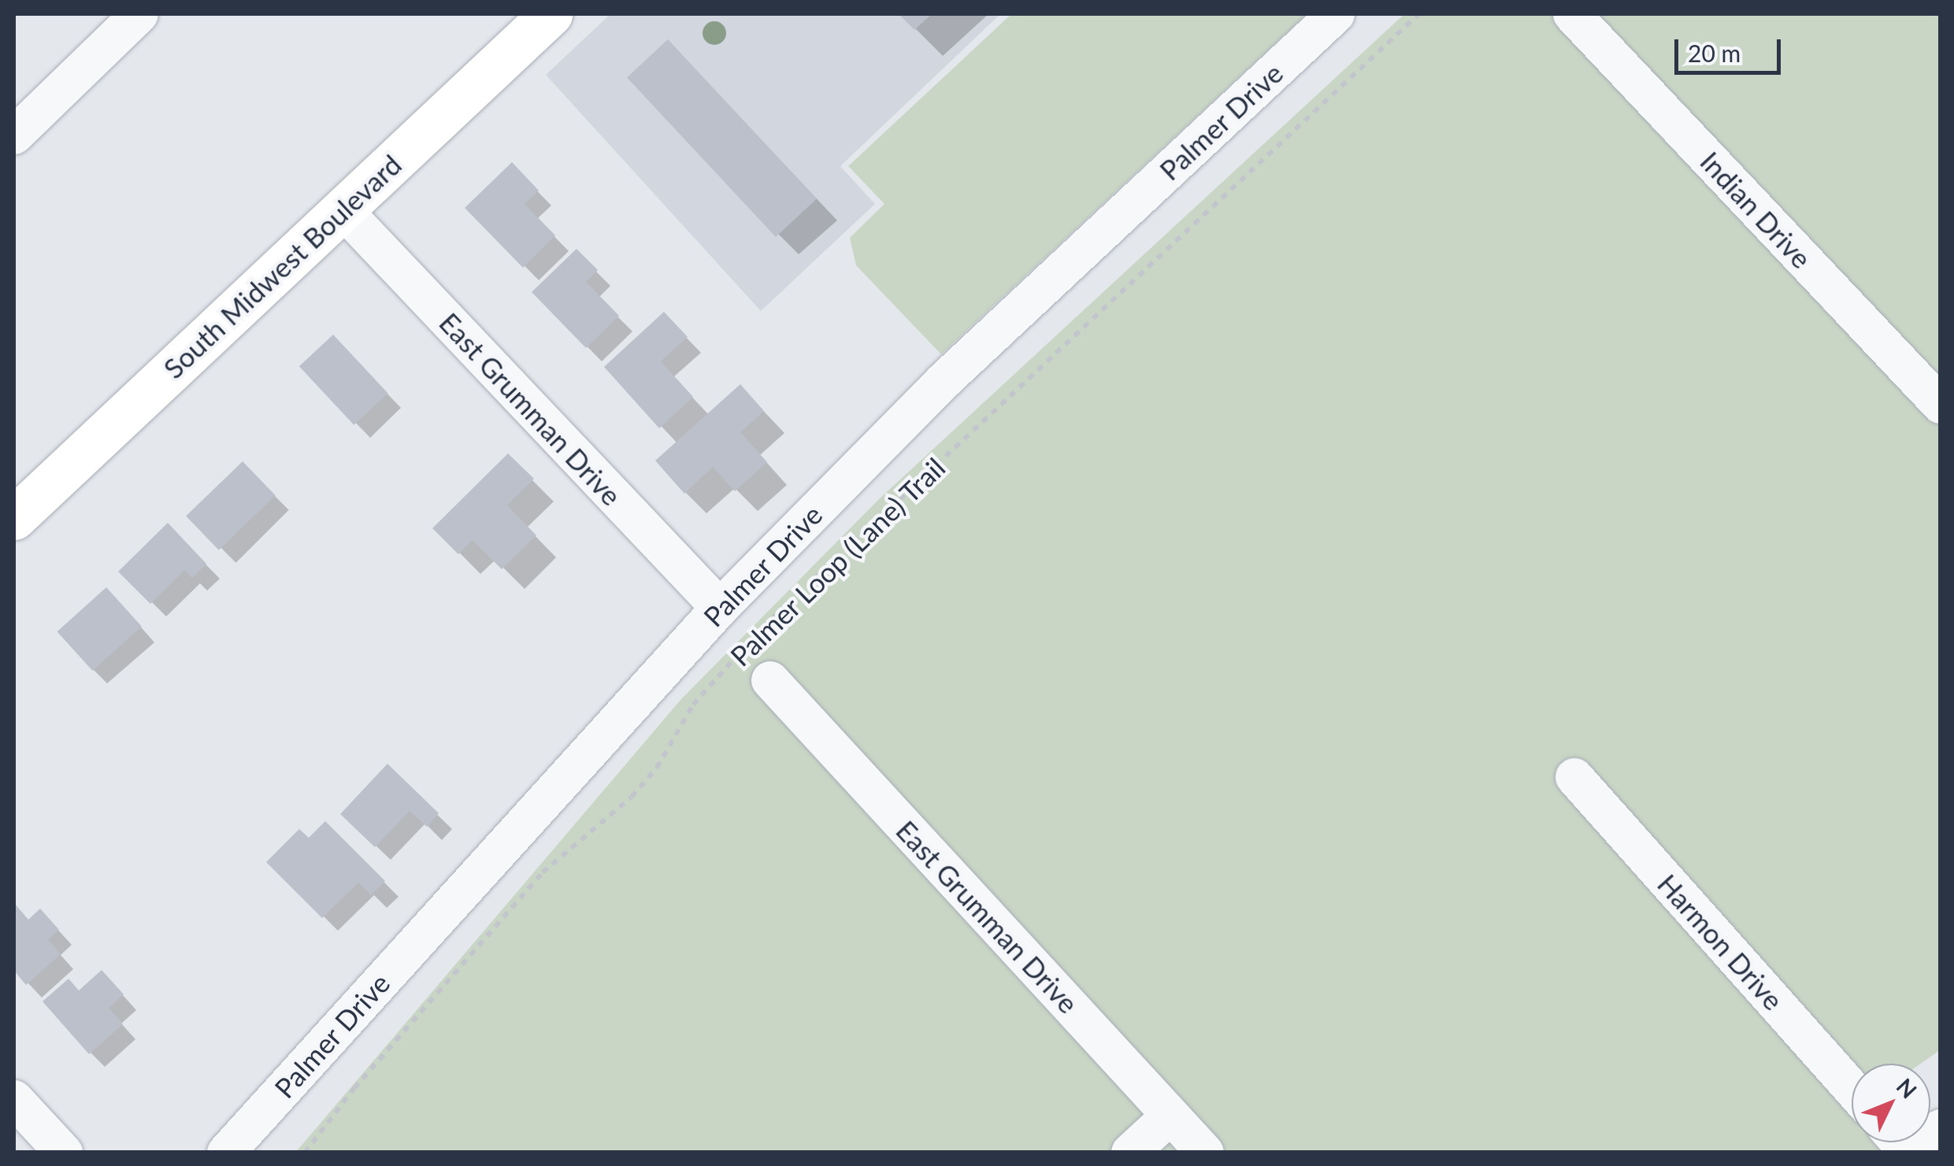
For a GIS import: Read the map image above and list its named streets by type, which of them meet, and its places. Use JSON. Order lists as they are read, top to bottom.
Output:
{
  "streets": {
    "main road": ["South Midwest Boulevard"],
    "street": [
      "Palmer Drive",
      "Indian Drive",
      "East Grumman Drive",
      "Harmon Drive"
    ],
    "path": ["Palmer Loop (Lane) Trail"]
  },
  "crossings": [
    ["Palmer Drive", "East Grumman Drive"],
    ["South Midwest Boulevard", "East Grumman Drive"]
  ],
  "scale_bar": "20 m",
  "north": "top right"
}
